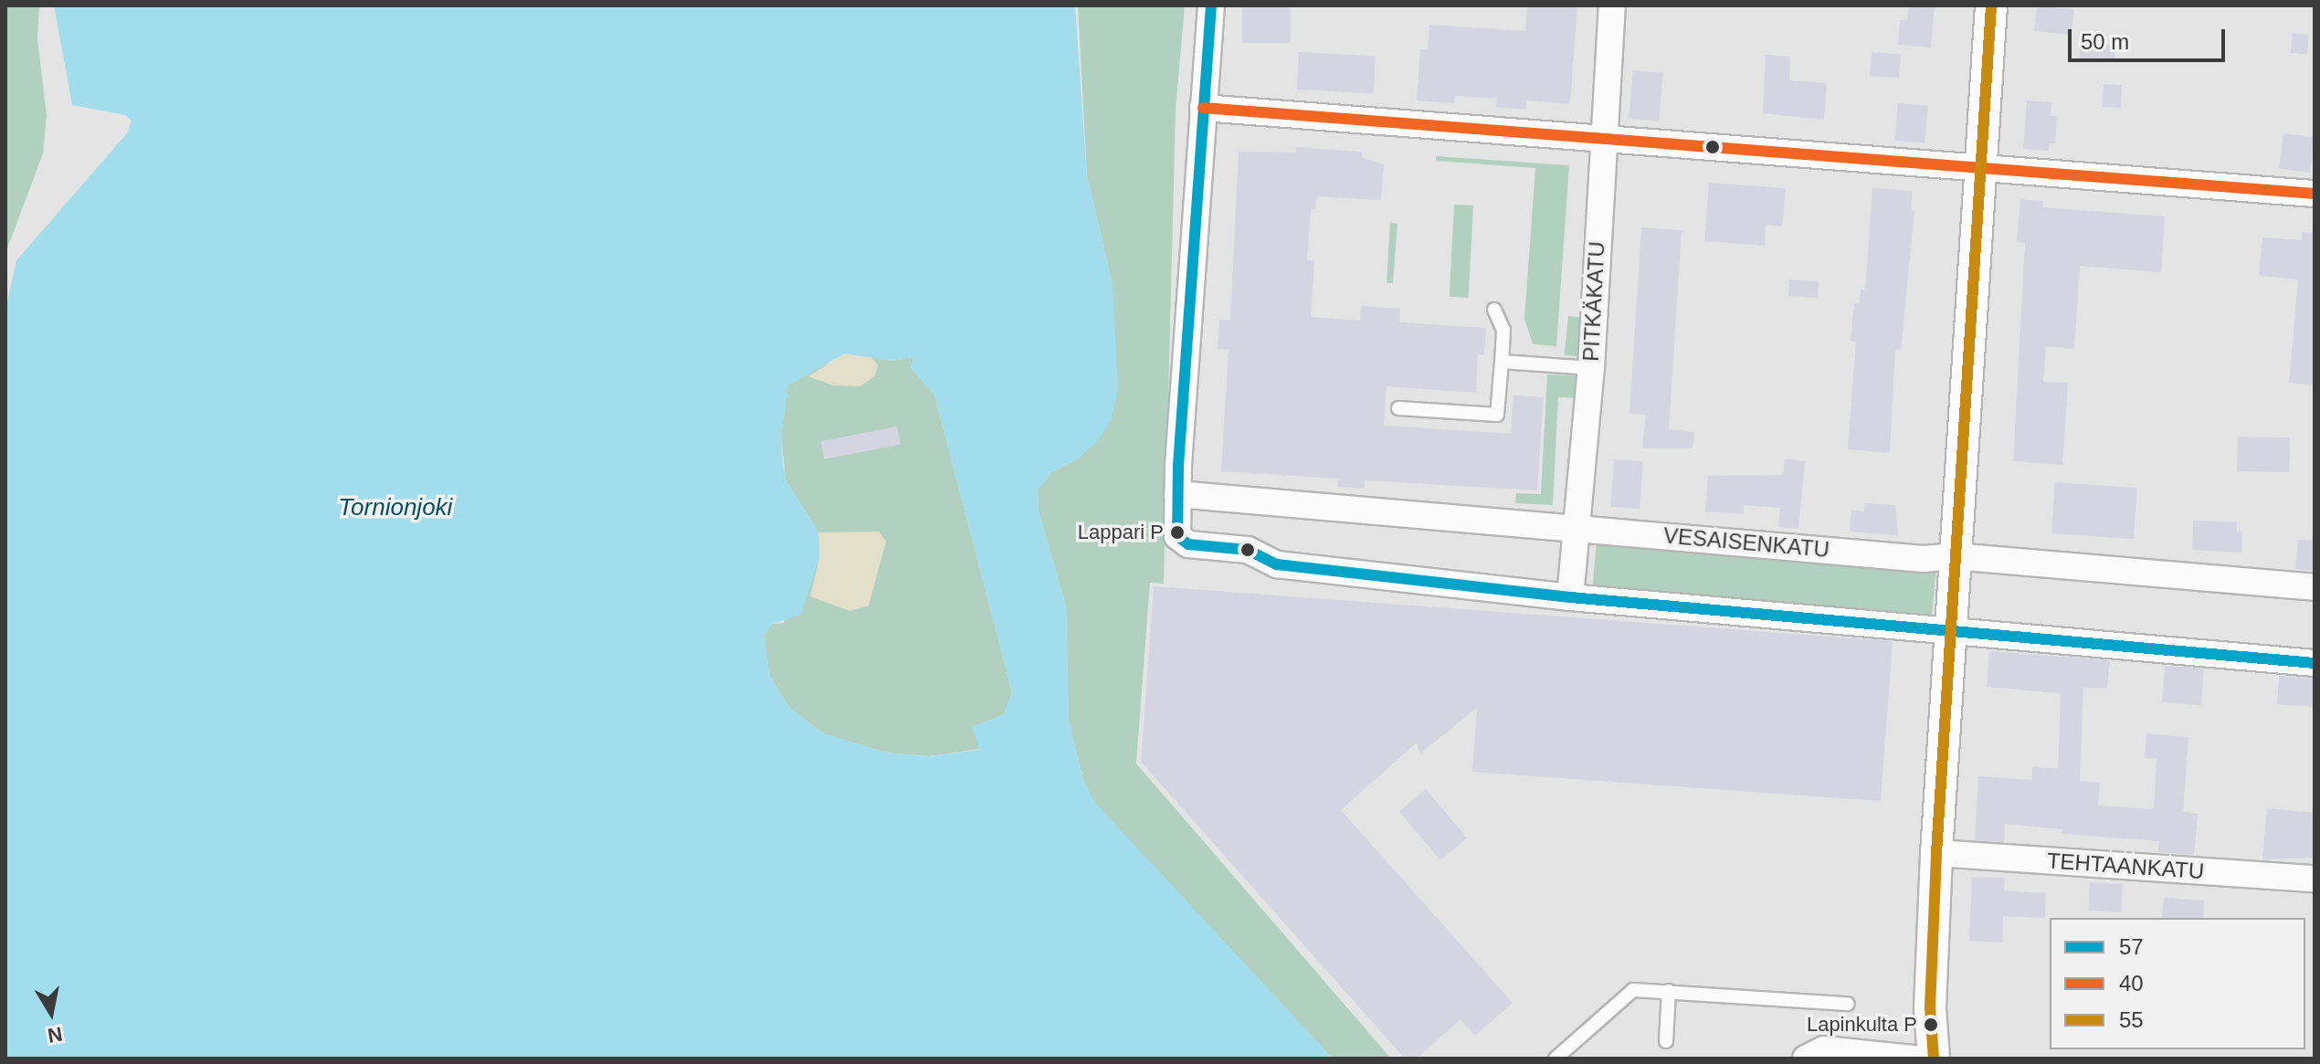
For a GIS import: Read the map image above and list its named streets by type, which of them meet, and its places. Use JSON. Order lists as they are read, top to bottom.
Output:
{
  "streets": {
    "street": ["PITKÄKATU", "VESAISENKATU", "TEHTAANKATU"]
  },
  "crossings": [
    ["PITKÄKATU", "VESAISENKATU"]
  ],
  "water": ["Tornionjoki"],
  "places": ["Lappari P", "Lapinkulta P"],
  "lines": ["transit line 57", "transit line 55", "transit line 40"],
  "legend": ["57", "40", "55"],
  "scale_bar": "50 m",
  "north": "bottom"
}
